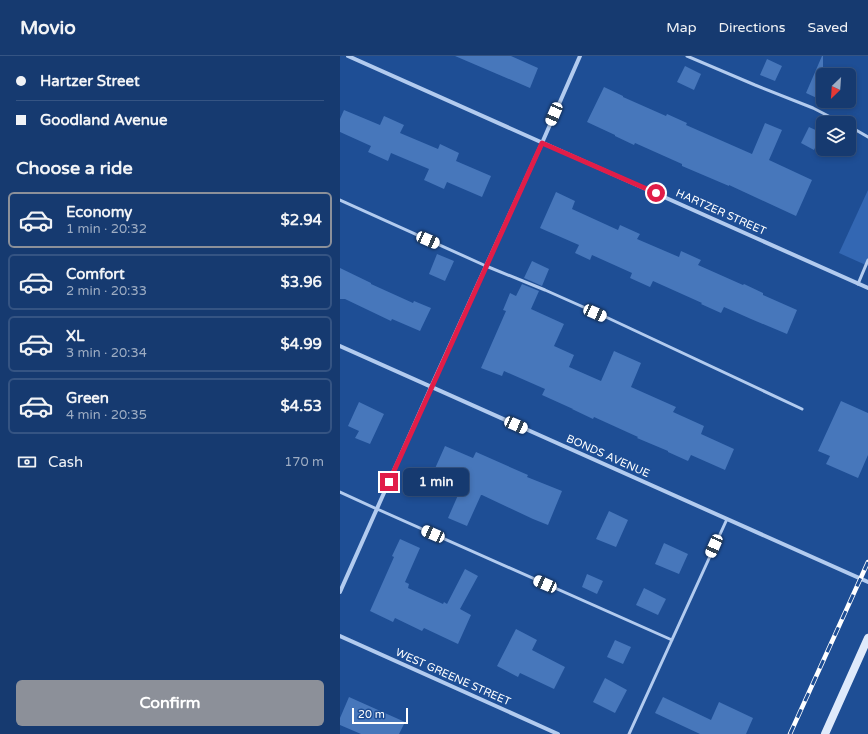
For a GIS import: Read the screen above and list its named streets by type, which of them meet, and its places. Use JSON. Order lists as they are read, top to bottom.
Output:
{
  "streets": {
    "street": ["HARTZER STREET", "BONDS AVENUE", "WEST GREENE STREET"]
  },
  "scale_bar": "20 m",
  "north": "bottom left",
  "page": {
    "header": "Movio",
    "nav": ["Map", "Directions", "Saved"],
    "banner": ["Hartzer Street", "Goodland Avenue"],
    "heading": "Choose a ride",
    "list": [
      {
        "name": "Economy",
        "note": "1 min · 20:32",
        "value": "$2.94"
      },
      {
        "name": "Comfort",
        "note": "2 min · 20:33",
        "value": "$3.96"
      },
      {
        "name": "XL",
        "note": "3 min · 20:34",
        "value": "$4.99"
      },
      {
        "name": "Green",
        "note": "4 min · 20:35",
        "value": "$4.53"
      }
    ],
    "pay": ["Cash", "170 m"],
    "bubble": "1 min",
    "buttons": "Confirm",
    "scale": "20 m"
  }
}
